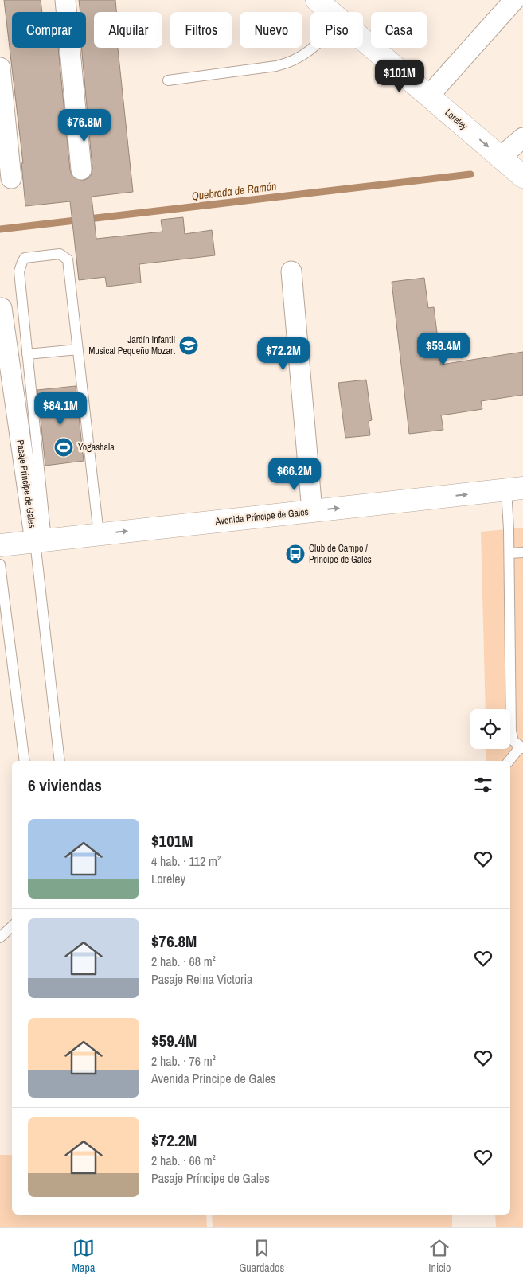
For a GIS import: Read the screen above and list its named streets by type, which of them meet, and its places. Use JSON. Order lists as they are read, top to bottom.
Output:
{
  "streets": {
    "main road": ["Loreley", "Avenida Príncipe de Gales"],
    "street": ["Pasaje Príncipe de Gales"]
  },
  "crossings": [
    ["Pasaje Príncipe de Gales", "Avenida Príncipe de Gales"]
  ],
  "one_way": ["Loreley", "Avenida Príncipe de Gales"],
  "water": ["Quebrada de Ramón"],
  "places": {
    "school or university": ["Jardín Infantil Musical Pequeño Mozart"],
    "sports": ["Yogashala"],
    "bus stop": ["Club de Campo / Príncipe de Gales"]
  },
  "page": {
    "chip": [
      "Comprar",
      "Alquilar",
      "Filtros",
      "Nuevo",
      "Piso",
      "Casa"
    ],
    "price": [
      "$101M",
      "$76.8M",
      "$59.4M",
      "$72.2M",
      "$84.1M",
      "$66.2M"
    ],
    "heading": "6 viviendas",
    "list": [
      {
        "name": "$101M",
        "note": "4 hab. · 112 m² · Loreley"
      },
      {
        "name": "$76.8M",
        "note": "2 hab. · 68 m² · Pasaje Reina Victoria"
      },
      {
        "name": "$59.4M",
        "note": "2 hab. · 76 m² · Avenida Príncipe de Gales"
      },
      {
        "name": "$72.2M",
        "note": "2 hab. · 66 m² · Pasaje Príncipe de Gales"
      }
    ],
    "tabs": ["Mapa", "Guardados", "Inicio"]
  }
}
